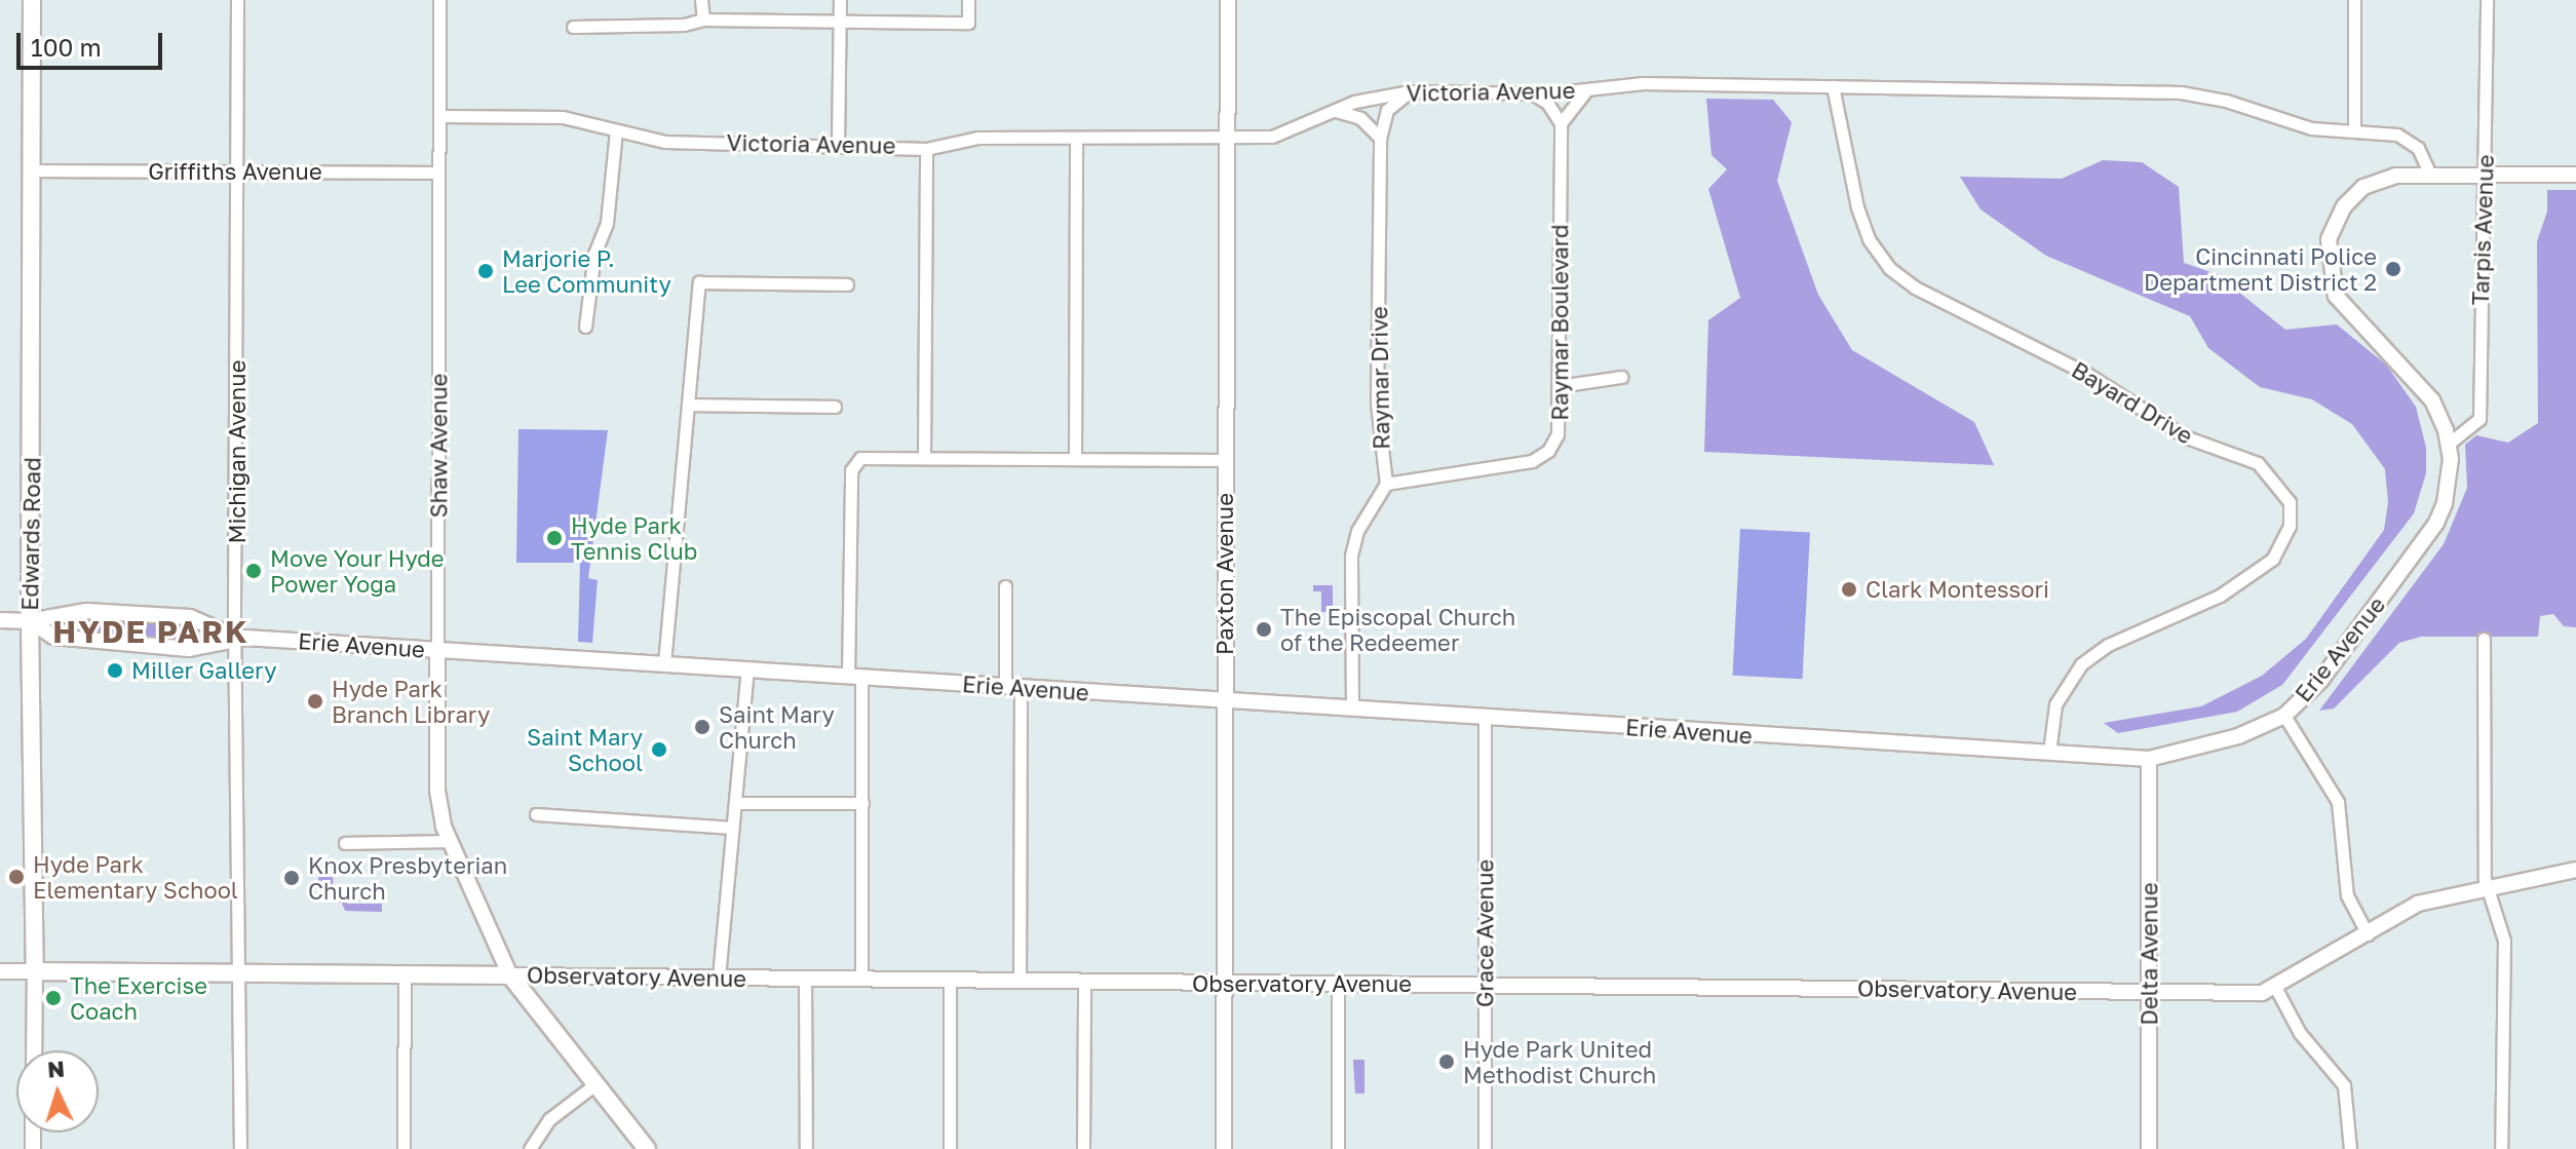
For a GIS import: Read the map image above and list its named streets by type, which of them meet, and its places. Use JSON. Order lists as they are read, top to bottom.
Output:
{
  "streets": {
    "main road": ["Edwards Road", "Observatory Avenue"],
    "street": [
      "Victoria Avenue",
      "Griffiths Avenue",
      "Tarpis Avenue",
      "Raymar Boulevard",
      "Raymar Drive",
      "Bayard Drive",
      "Shaw Avenue",
      "Michigan Avenue",
      "Paxton Avenue",
      "Erie Avenue",
      "Grace Avenue",
      "Delta Avenue"
    ]
  },
  "crossings": [
    ["Victoria Avenue", "Raymar Drive"],
    ["Victoria Avenue", "Bayard Drive"],
    ["Victoria Avenue", "Shaw Avenue"],
    ["Victoria Avenue", "Paxton Avenue"],
    ["Victoria Avenue", "Erie Avenue"],
    ["Griffiths Avenue", "Shaw Avenue"],
    ["Griffiths Avenue", "Michigan Avenue"],
    ["Griffiths Avenue", "Edwards Road"],
    ["Tarpis Avenue", "Erie Avenue"],
    ["Raymar Boulevard", "Raymar Drive"],
    ["Bayard Drive", "Erie Avenue"],
    ["Shaw Avenue", "Erie Avenue"],
    ["Shaw Avenue", "Observatory Avenue"],
    ["Michigan Avenue", "Erie Avenue"],
    ["Michigan Avenue", "Observatory Avenue"],
    ["Edwards Road", "Erie Avenue"],
    ["Edwards Road", "Observatory Avenue"],
    ["Paxton Avenue", "Erie Avenue"],
    ["Paxton Avenue", "Observatory Avenue"],
    ["Erie Avenue", "Grace Avenue"],
    ["Erie Avenue", "Delta Avenue"],
    ["Grace Avenue", "Observatory Avenue"],
    ["Delta Avenue", "Observatory Avenue"]
  ],
  "districts": ["HYDE PARK"],
  "places": [
    "Cincinnati Police Department District 2",
    "Marjorie P. Lee Community",
    "Hyde Park Tennis Club",
    "Move Your Hyde Power Yoga",
    "Clark Montessori",
    "The Episcopal Church of the Redeemer",
    "Miller Gallery",
    "Hyde Park Branch Library",
    "Saint Mary Church",
    "Saint Mary School",
    "Hyde Park Elementary School",
    "Knox Presbyterian Church",
    "The Exercise Coach",
    "Hyde Park United Methodist Church"
  ],
  "scale_bar": "100 m",
  "north": "top"
}
